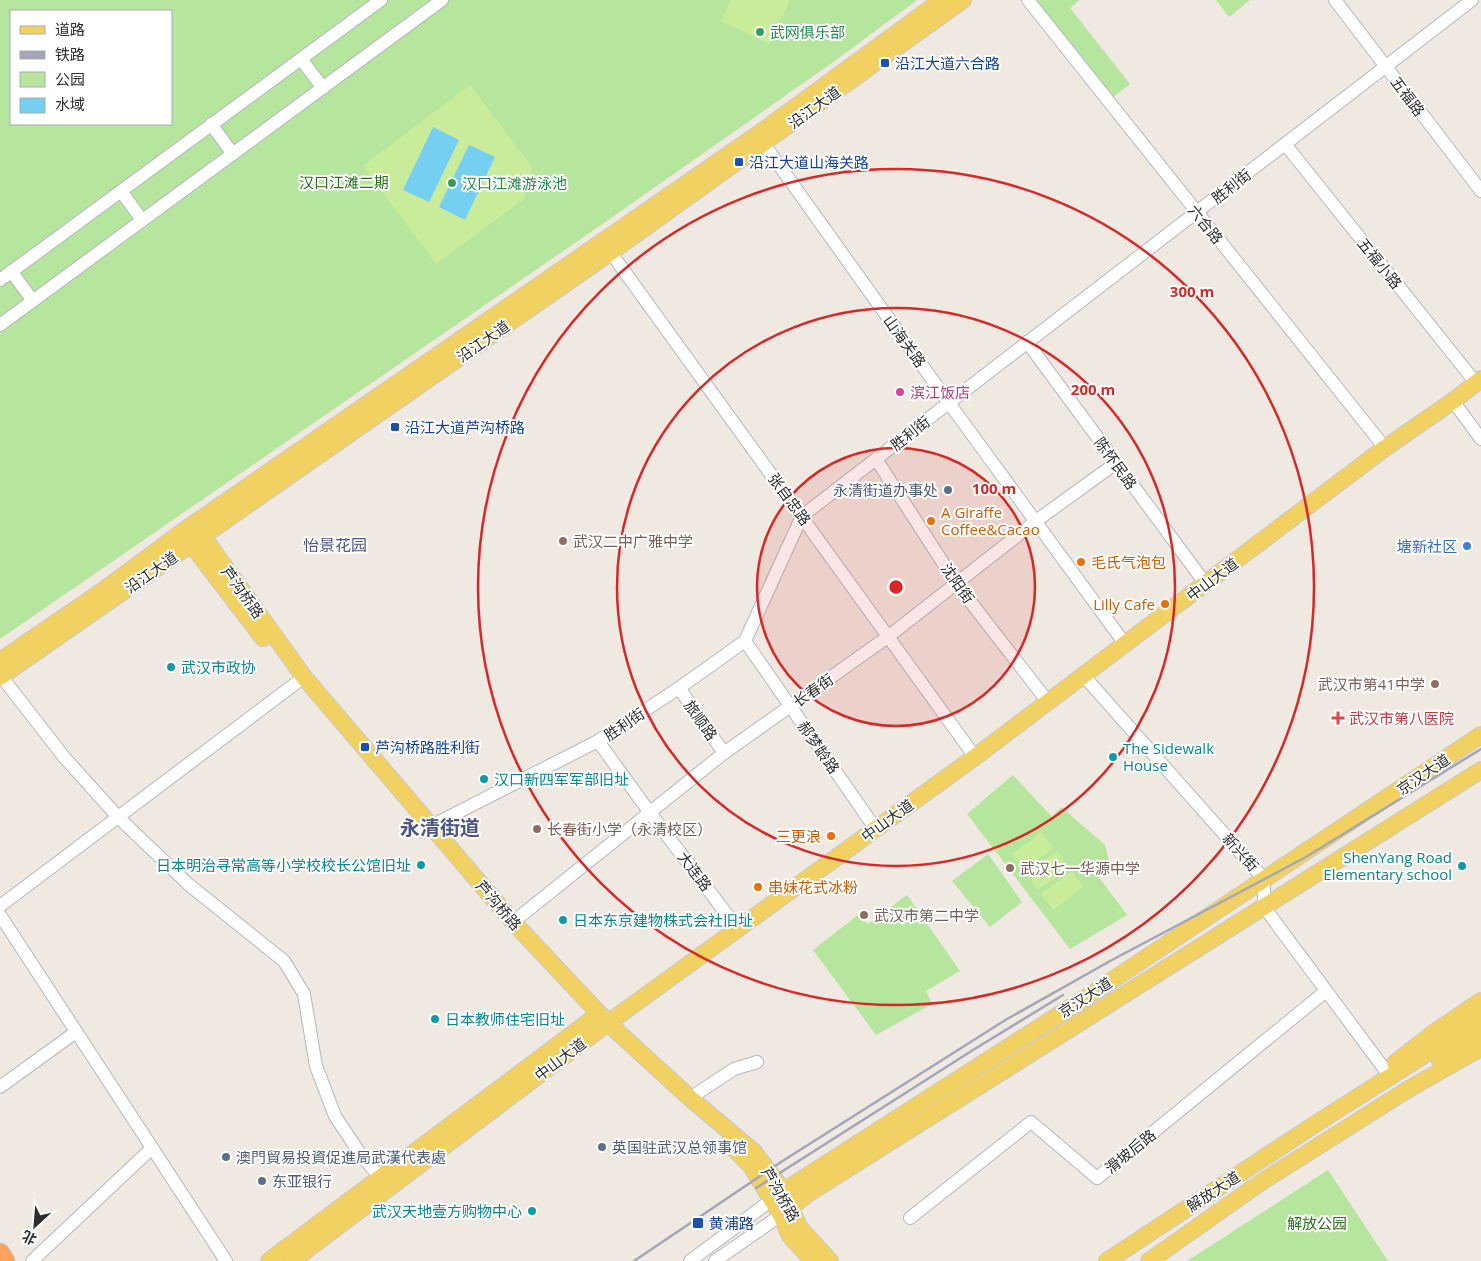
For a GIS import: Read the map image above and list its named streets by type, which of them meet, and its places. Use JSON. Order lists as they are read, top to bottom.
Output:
{
  "streets": {
    "main road": [
      "沿江大道",
      "中山大道",
      "芦沟桥路",
      "京汉大道",
      "解放大道"
    ],
    "street": [
      "五福路",
      "胜利街",
      "六合路",
      "五福小路",
      "山海关路",
      "陈怀民路",
      "张自忠路",
      "沈阳街",
      "长春街",
      "旅顺路",
      "郝梦龄路",
      "新兴街",
      "大连路",
      "滑坡后路"
    ]
  },
  "crossings": [
    ["五福路", "胜利街"],
    ["沿江大道", "山海关路"],
    ["沿江大道", "张自忠路"],
    ["沿江大道", "芦沟桥路"],
    ["胜利街", "六合路"],
    ["胜利街", "五福小路"],
    ["胜利街", "山海关路"],
    ["胜利街", "陈怀民路"],
    ["胜利街", "张自忠路"],
    ["胜利街", "沈阳街"],
    ["胜利街", "芦沟桥路"],
    ["胜利街", "旅顺路"],
    ["胜利街", "郝梦龄路"],
    ["胜利街", "大连路"],
    ["六合路", "中山大道"],
    ["五福小路", "中山大道"],
    ["山海关路", "中山大道"],
    ["山海关路", "长春街"],
    ["陈怀民路", "中山大道"],
    ["陈怀民路", "长春街"],
    ["张自忠路", "中山大道"],
    ["张自忠路", "长春街"],
    ["中山大道", "沈阳街"],
    ["中山大道", "芦沟桥路"],
    ["中山大道", "郝梦龄路"],
    ["中山大道", "新兴街"],
    ["中山大道", "大连路"],
    ["沈阳街", "长春街"],
    ["芦沟桥路", "长春街"],
    ["芦沟桥路", "京汉大道"],
    ["长春街", "旅顺路"],
    ["长春街", "郝梦龄路"],
    ["长春街", "大连路"],
    ["京汉大道", "新兴街"]
  ],
  "districts": ["怡景花园", "永清街道"],
  "parks": ["汉口江滩二期", "解放公园"],
  "places": {
    "other": [
      "武网俱乐部",
      "汉口江滩游泳池",
      "滨江饭店",
      "永清街道办事处",
      "A Giraffe Coffee&Cacao",
      "武汉二中广雅中学",
      "塘新社区",
      "毛氏气泡包",
      "Lilly Cafe",
      "武汉市政协",
      "武汉市第41中学",
      "The Sidewalk House",
      "汉口新四军军部旧址",
      "长春街小学（永清校区）",
      "三更浪",
      "日本明治寻常高等小学校校长公馆旧址",
      "ShenYang Road Elementary school",
      "武汉七一华源中学",
      "串妹花式冰粉",
      "武汉市第二中学",
      "日本东京建物株式会社旧址",
      "日本教师住宅旧址",
      "英国驻武汉总领事馆",
      "澳門貿易投資促進局武漢代表處",
      "东亚银行",
      "武汉天地壹方购物中心"
    ],
    "transit": [
      "沿江大道六合路",
      "沿江大道山海关路",
      "沿江大道芦沟桥路",
      "芦沟桥路胜利街",
      "黄浦路"
    ],
    "health": ["武汉市第八医院"]
  },
  "legend": [
    "道路",
    "铁路",
    "公园",
    "水域"
  ],
  "north": "bottom left",
  "rings": ["300 m", "200 m", "100 m"]
}
